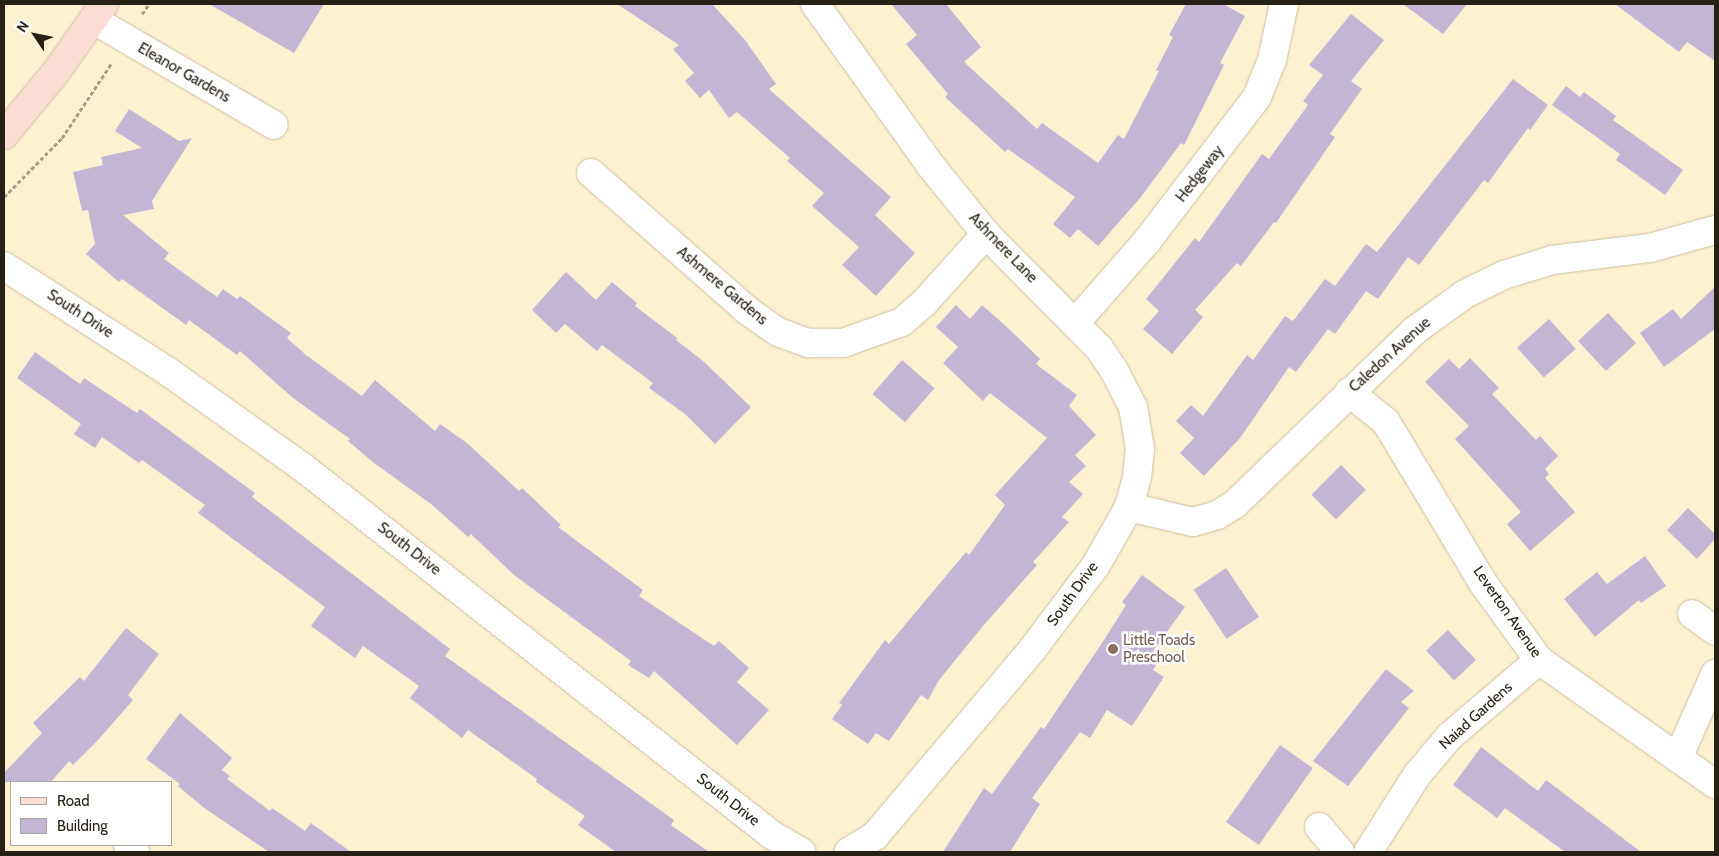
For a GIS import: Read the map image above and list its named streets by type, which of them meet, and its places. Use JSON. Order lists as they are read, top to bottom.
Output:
{
  "streets": {
    "street": [
      "Eleanor Gardens",
      "Hedgeway",
      "Ashmere Lane",
      "Ashmere Gardens",
      "South Drive",
      "Caledon Avenue",
      "Leverton Avenue",
      "Naiad Gardens"
    ]
  },
  "crossings": [
    ["Hedgeway", "Ashmere Lane"],
    ["Ashmere Lane", "Ashmere Gardens"],
    ["Ashmere Lane", "South Drive"],
    ["Ashmere Lane", "Caledon Avenue"],
    ["South Drive", "Caledon Avenue"],
    ["Caledon Avenue", "Leverton Avenue"],
    ["Leverton Avenue", "Naiad Gardens"]
  ],
  "places": ["Little Toads Preschool"],
  "legend": ["Road", "Building"],
  "north": "top left"
}
